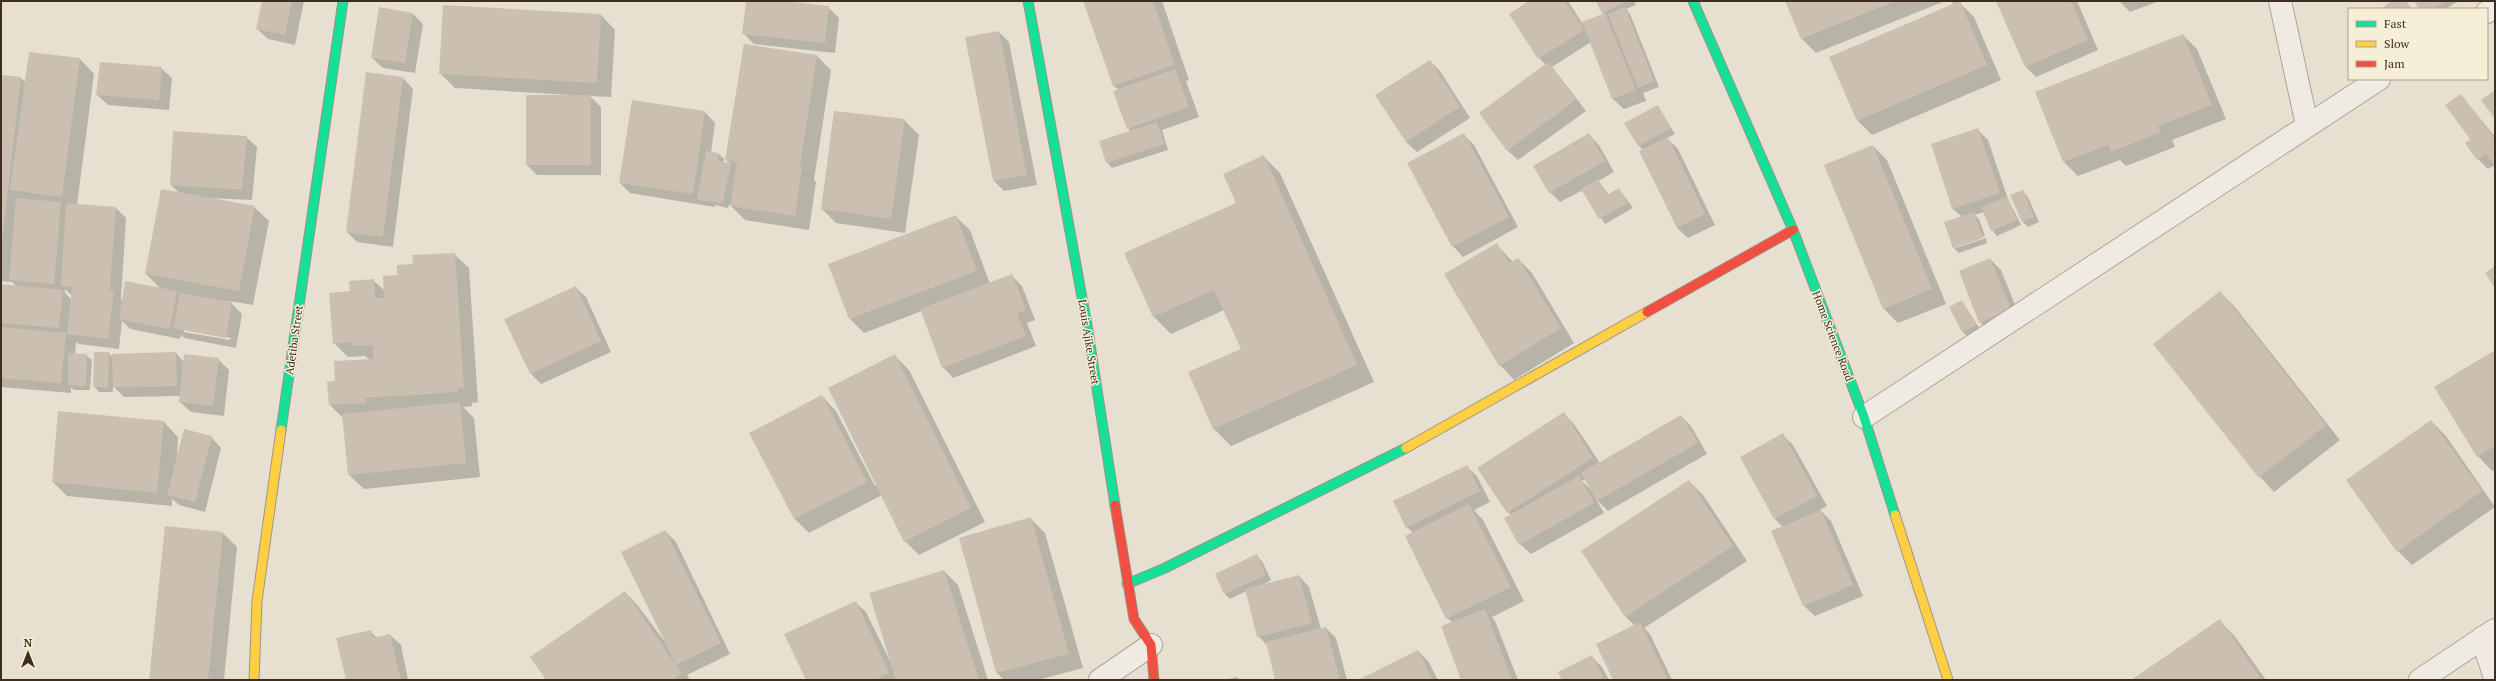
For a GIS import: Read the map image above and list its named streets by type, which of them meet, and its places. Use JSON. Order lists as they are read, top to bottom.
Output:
{
  "streets": {
    "street": ["Home Science Road", "Adetiba Street", "Louis Ajike Street"]
  },
  "legend": ["Fast", "Slow", "Jam"],
  "north": "top"
}
